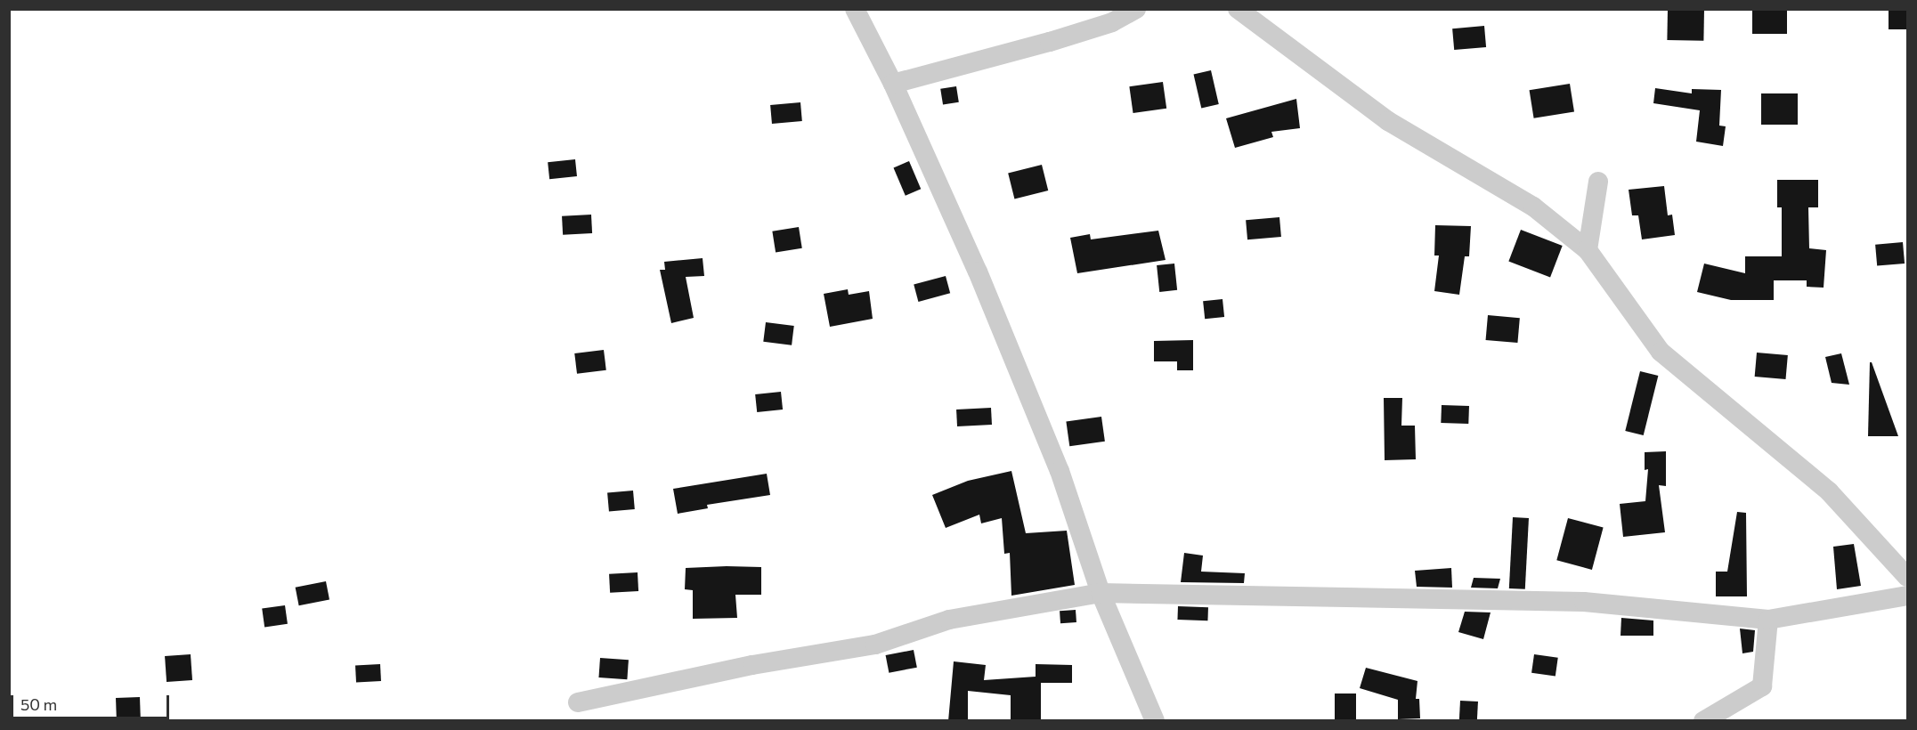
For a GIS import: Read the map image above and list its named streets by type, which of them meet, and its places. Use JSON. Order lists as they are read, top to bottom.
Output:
{
  "scale_bar": "50 m"
}
